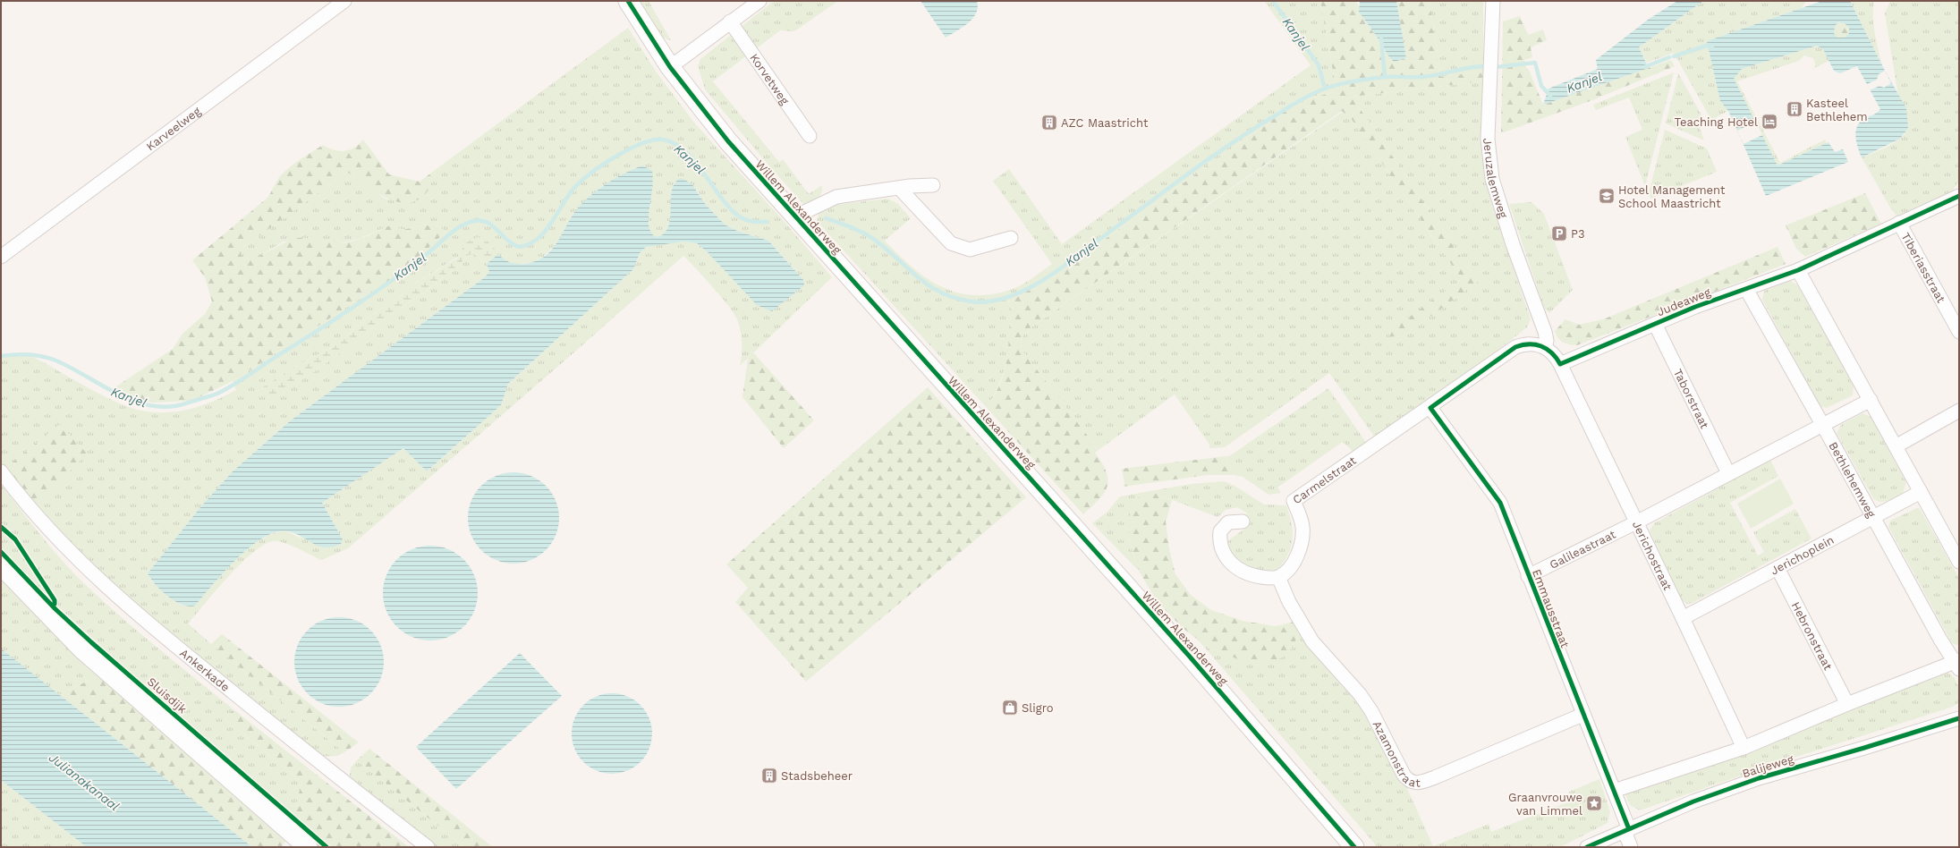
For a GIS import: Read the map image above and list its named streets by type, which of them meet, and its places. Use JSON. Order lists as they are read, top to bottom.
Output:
{
  "streets": {
    "street": [
      "Korvetweg",
      "Karveelweg",
      "Jeruzalemweg",
      "Willem Alexanderweg",
      "Tiberiasstraat",
      "Judeaweg",
      "Taborstraat",
      "Bethlehemweg",
      "Carmelstraat",
      "Galileastraat",
      "Jerichoplein",
      "Jerichostraat",
      "Emmausstraat",
      "Hebronstraat",
      "Ankerkade",
      "Sluisdijk",
      "Azamonstraat",
      "Balijeweg"
    ]
  },
  "crossings": [
    ["Tiberiasstraat", "Judeaweg"],
    ["Judeaweg", "Taborstraat"],
    ["Judeaweg", "Bethlehemweg"],
    ["Judeaweg", "Jerichostraat"],
    ["Bethlehemweg", "Jerichoplein"],
    ["Bethlehemweg", "Balijeweg"],
    ["Carmelstraat", "Emmausstraat"],
    ["Carmelstraat", "Azamonstraat"],
    ["Galileastraat", "Jerichostraat"],
    ["Galileastraat", "Emmausstraat"],
    ["Jerichoplein", "Jerichostraat"],
    ["Jerichoplein", "Hebronstraat"],
    ["Jerichostraat", "Balijeweg"],
    ["Emmausstraat", "Azamonstraat"],
    ["Emmausstraat", "Balijeweg"],
    ["Hebronstraat", "Balijeweg"]
  ],
  "water": ["Kanjel", "Julianakanaal"],
  "places": {
    "building": ["Kasteel Bethlehem", "AZC Maastricht", "Stadsbeheer"],
    "hotel": ["Teaching Hotel"],
    "school or university": ["Hotel Management School Maastricht"],
    "parking": ["P3"],
    "shop": ["Sligro"],
    "place": ["Graanvrouwe van Limmel"]
  }
}
